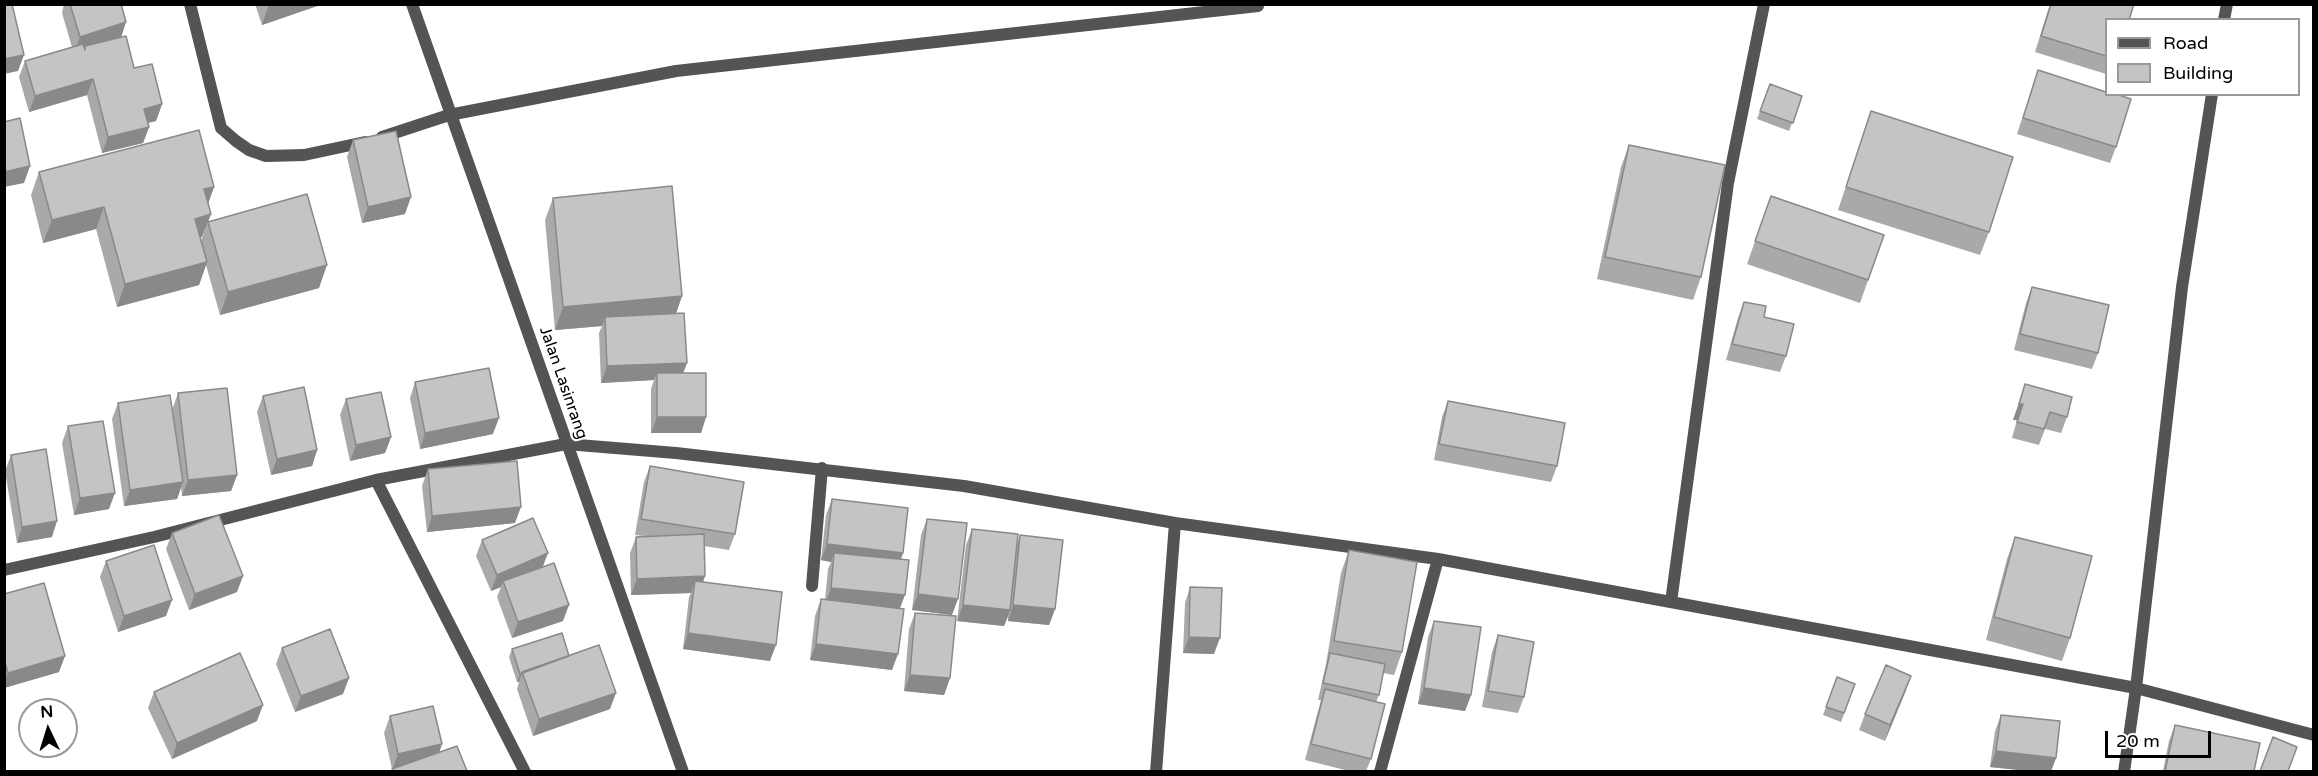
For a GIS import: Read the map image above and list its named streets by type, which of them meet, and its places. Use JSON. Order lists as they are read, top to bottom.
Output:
{
  "streets": {
    "street": ["Jalan Lasinrang"]
  },
  "legend": ["Road", "Building"],
  "scale_bar": "20 m",
  "north": "top"
}
